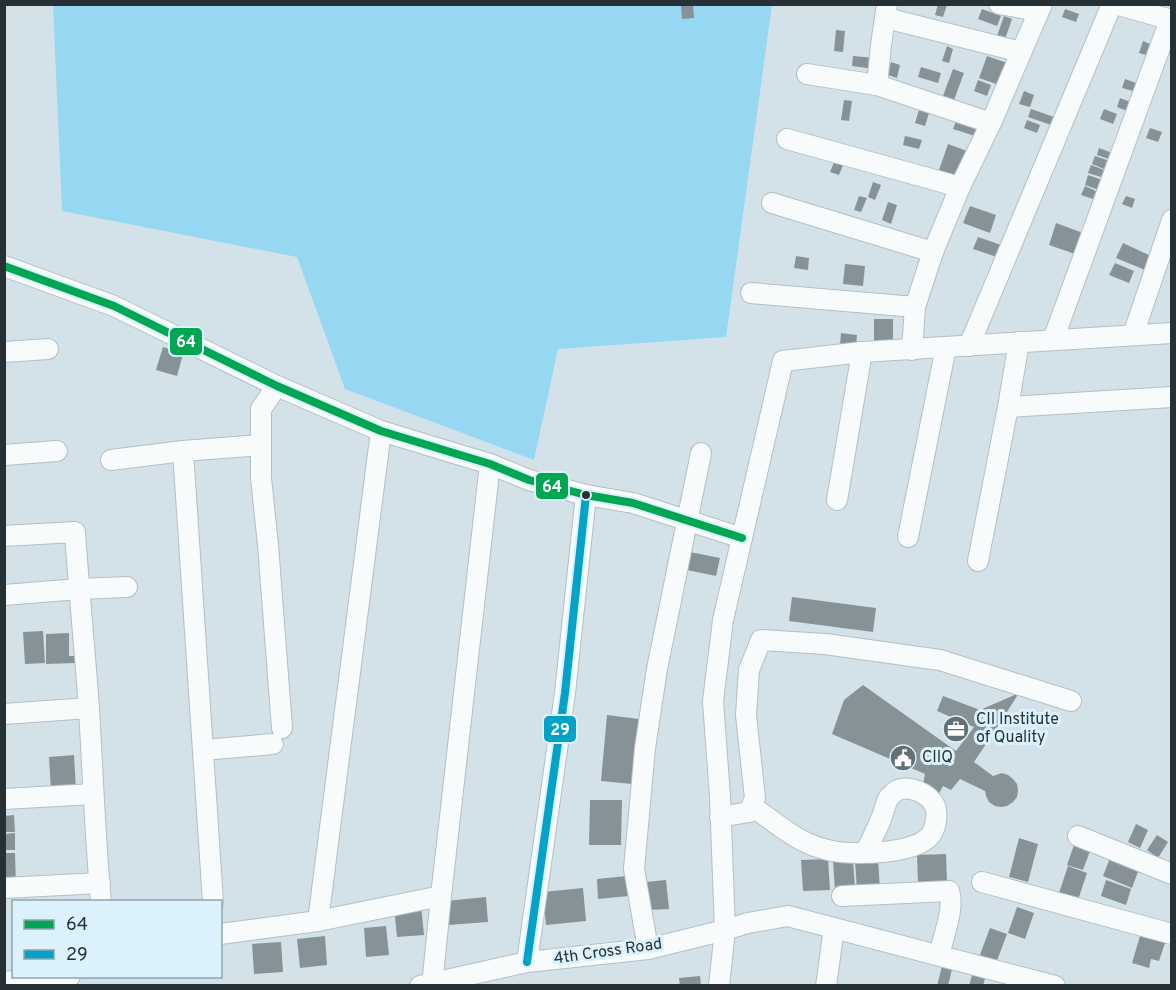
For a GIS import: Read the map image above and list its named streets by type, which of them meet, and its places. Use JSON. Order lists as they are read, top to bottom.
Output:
{
  "streets": {
    "street": ["4th Cross Road"]
  },
  "places": {
    "office": ["CII Institute of Quality"],
    "public building": ["CIIQ"]
  },
  "lines": ["transit line 64", "transit line 29"],
  "legend": ["64", "29"]
}
